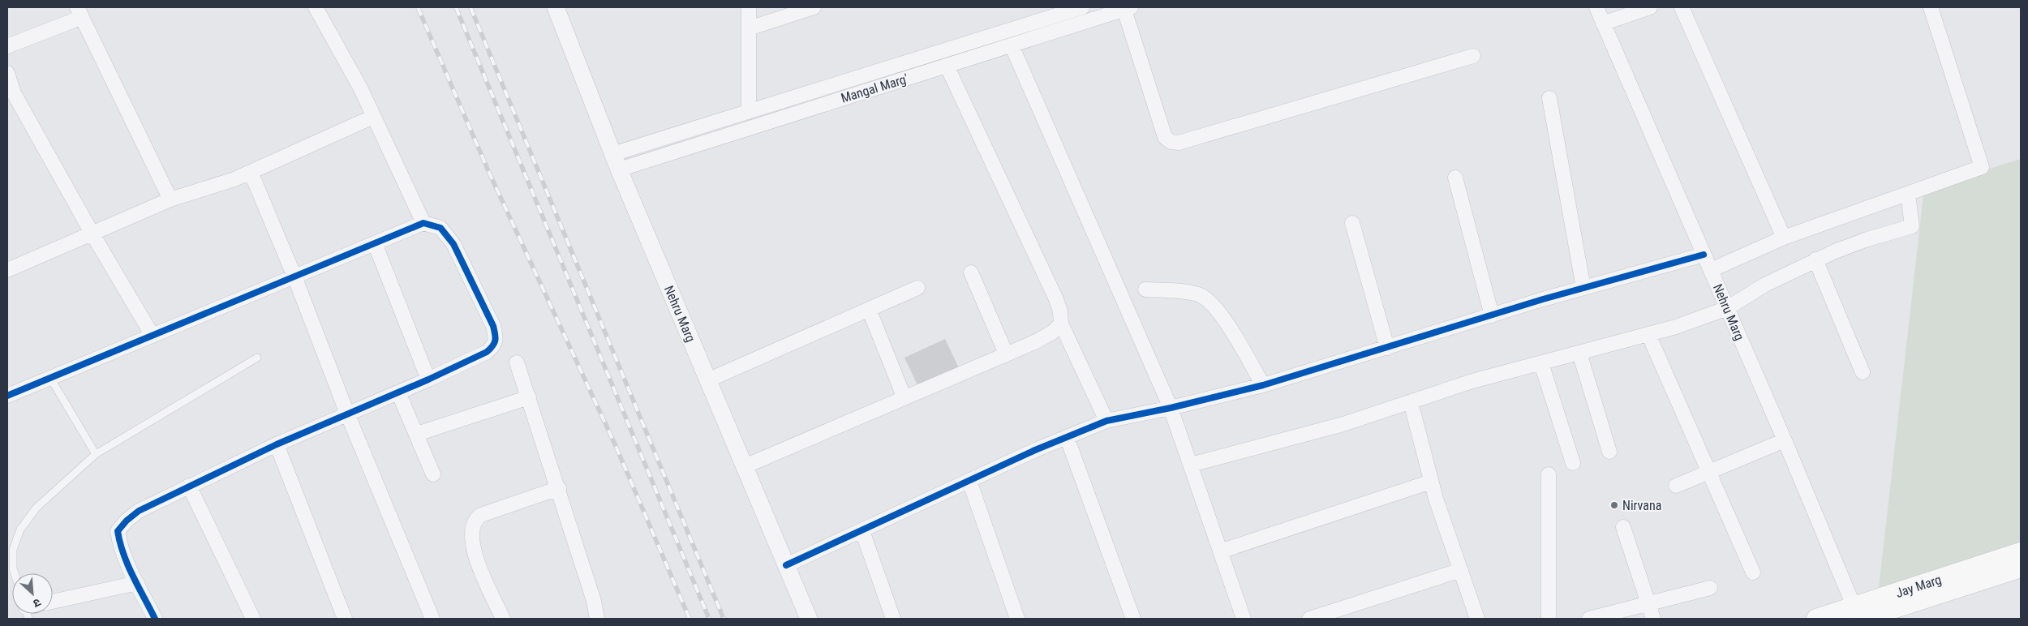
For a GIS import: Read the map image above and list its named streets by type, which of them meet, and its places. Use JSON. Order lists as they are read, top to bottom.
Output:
{
  "streets": {
    "main road": ["Jay Marg"],
    "street": ["Mangal Marg'", "Nehru Marg"]
  },
  "crossings": [
    ["Mangal Marg'", "Nehru Marg"],
    ["Nehru Marg", "Jay Marg"]
  ],
  "places": ["Nirvana"],
  "north": "bottom right"
}
